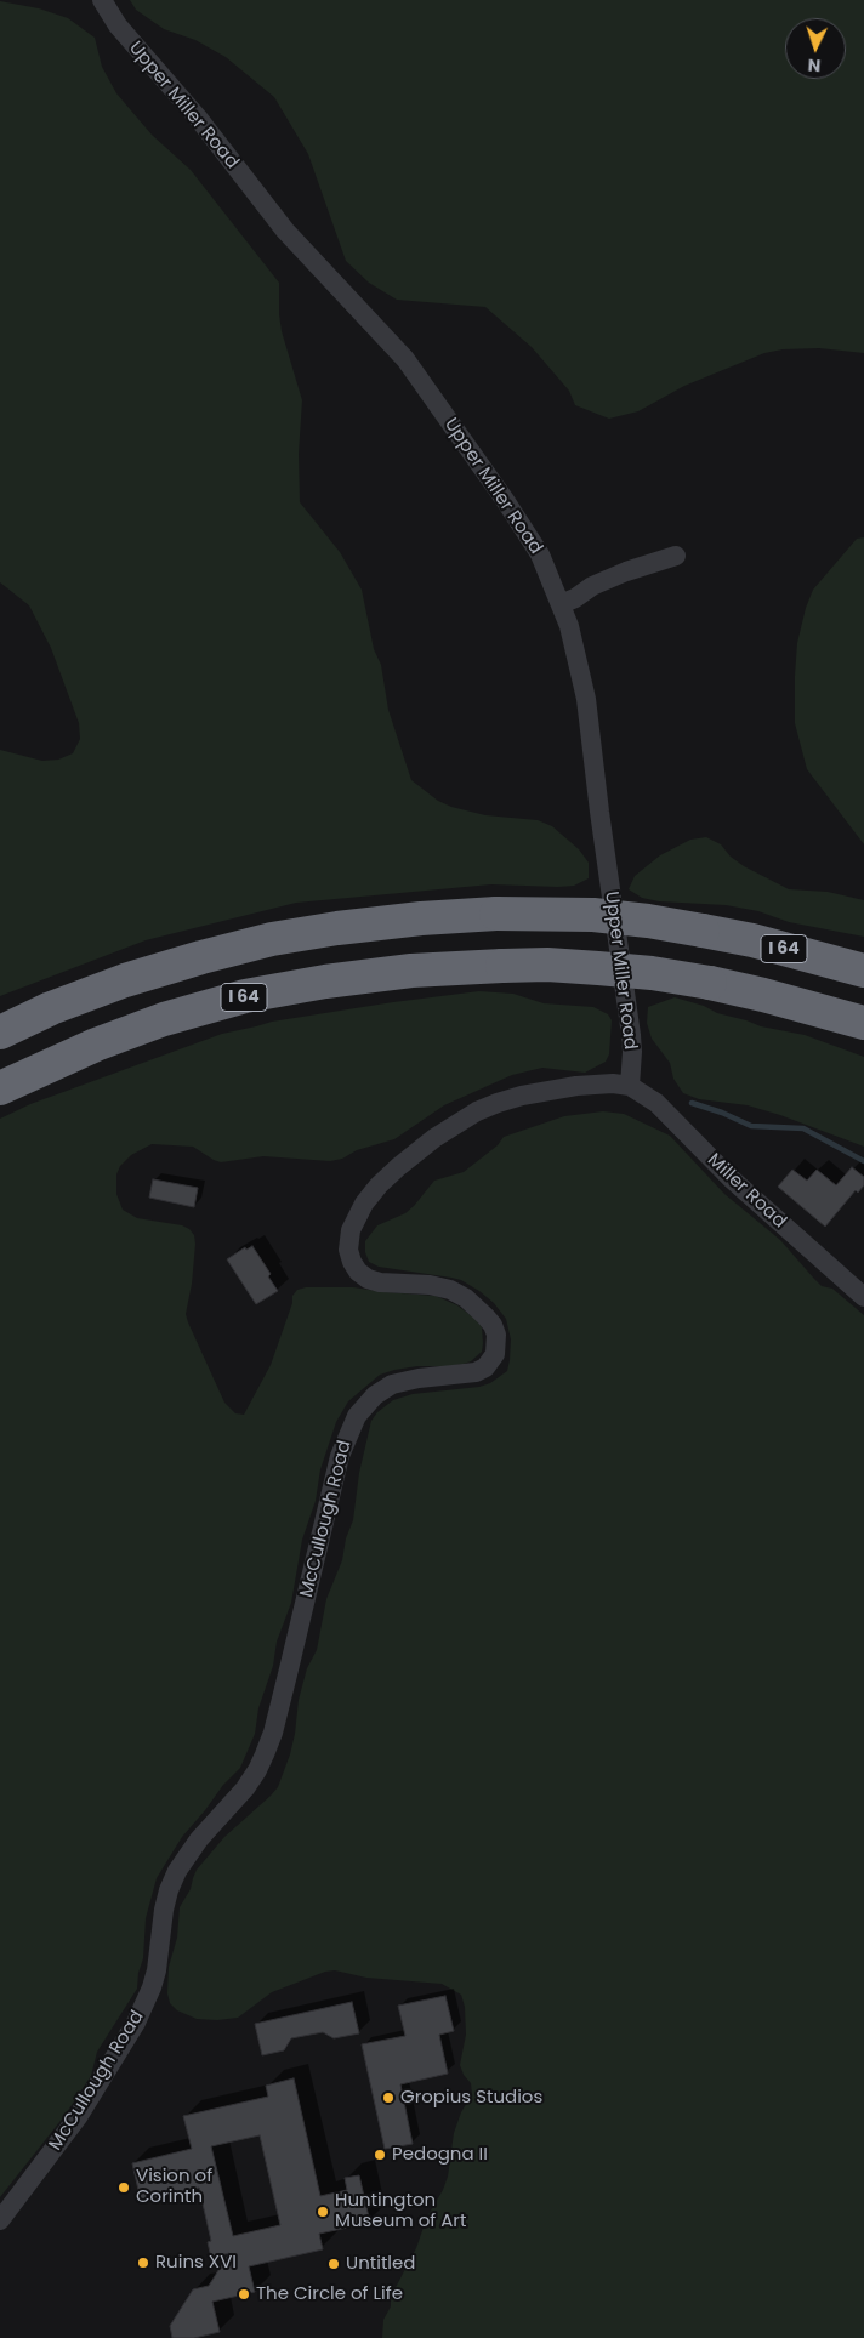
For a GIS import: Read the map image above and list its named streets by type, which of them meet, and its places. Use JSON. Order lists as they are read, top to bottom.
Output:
{
  "streets": {
    "highway": ["I 64"],
    "street": ["Upper Miller Road", "Miller Road", "McCullough Road"]
  },
  "crossings": [
    ["Upper Miller Road", "Miller Road"],
    ["Upper Miller Road", "McCullough Road"],
    ["Miller Road", "McCullough Road"]
  ],
  "places": [
    "Gropius Studios",
    "Pedogna II",
    "Vision of Corinth",
    "Huntington Museum of Art",
    "Ruins XVI",
    "Untitled",
    "The Circle of Life"
  ],
  "north": "bottom"
}
